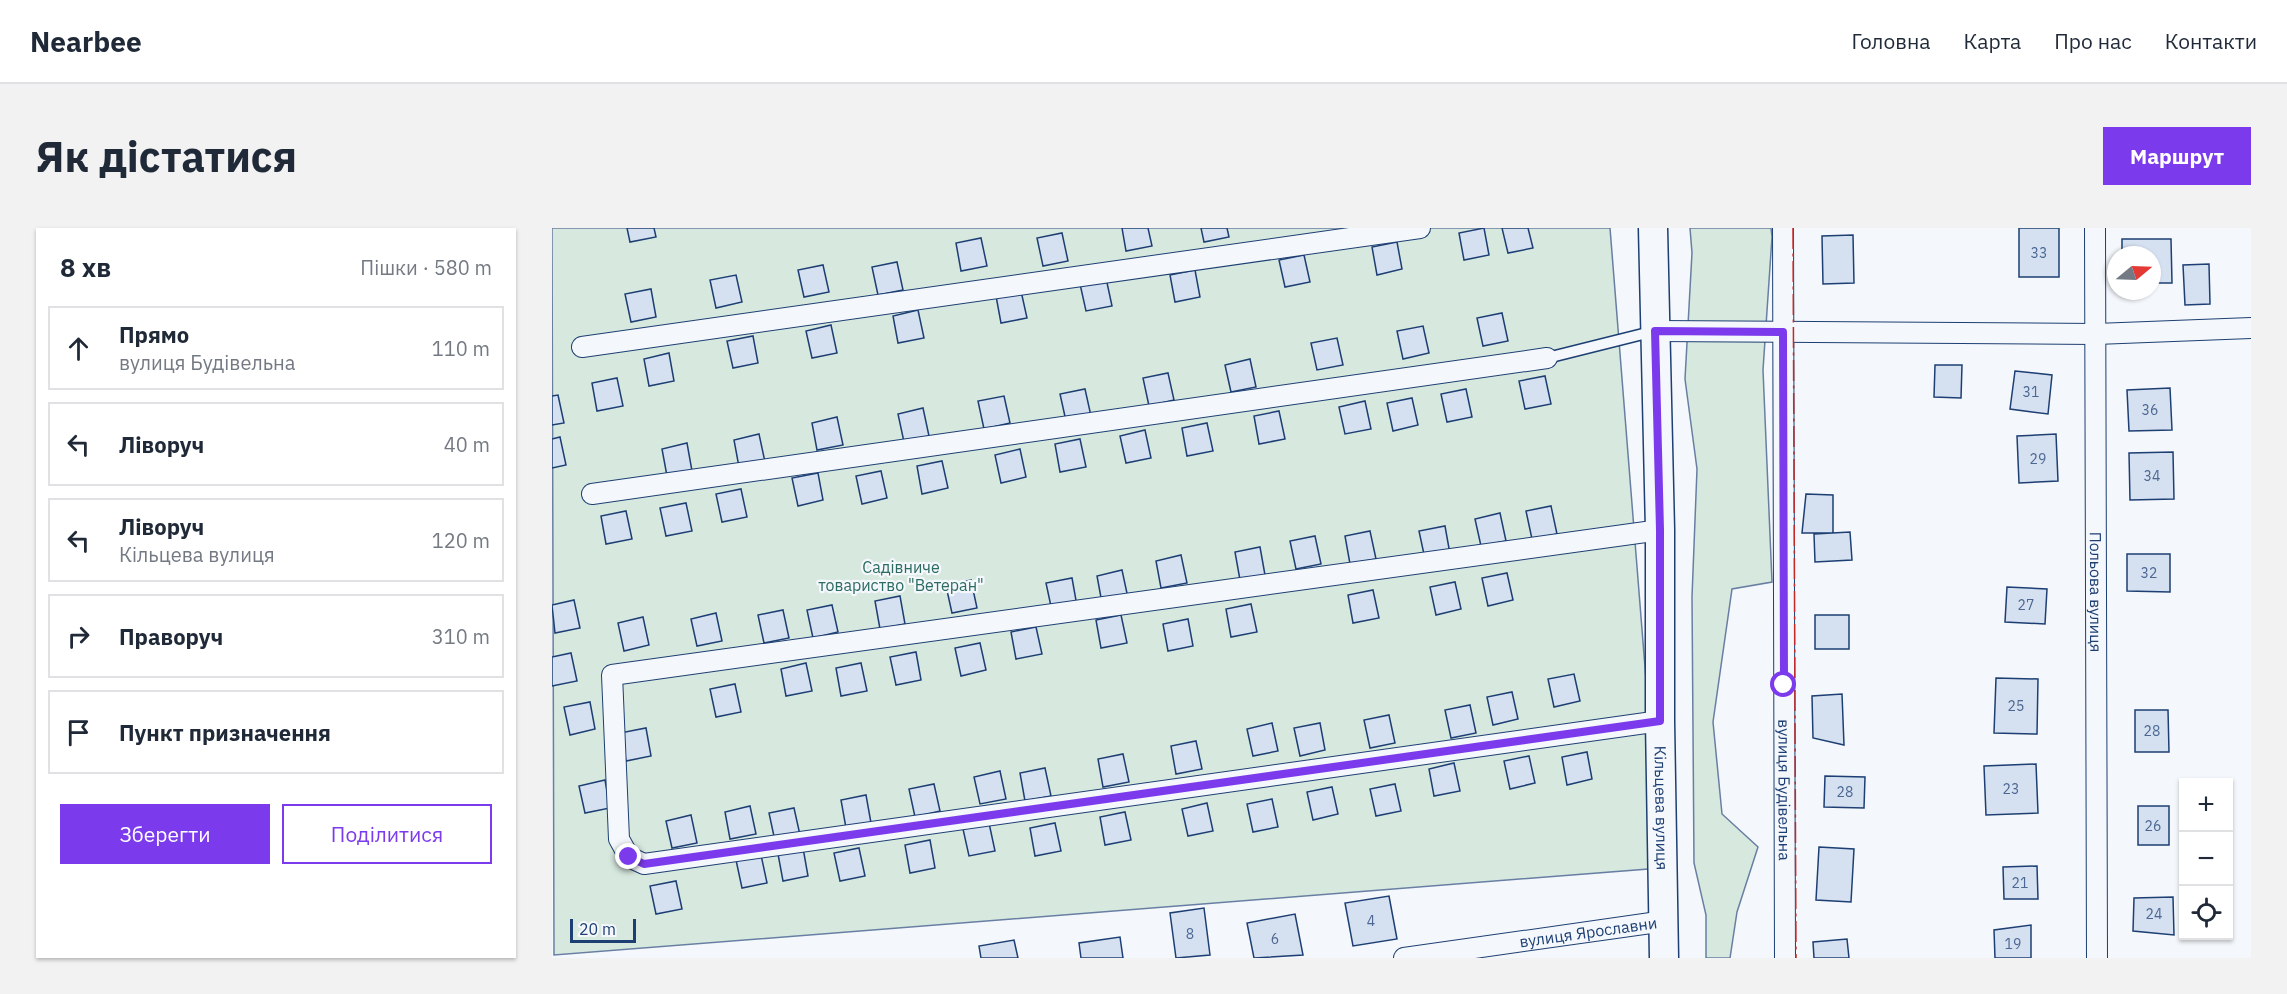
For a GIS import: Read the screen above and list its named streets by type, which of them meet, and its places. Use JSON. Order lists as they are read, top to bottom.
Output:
{
  "streets": {
    "main road": ["Кільцева вулиця"],
    "street": ["Польова вулиця", "вулиця Будівельна", "вулиця Ярославни"]
  },
  "crossings": [
    ["Кільцева вулиця", "вулиця Ярославни"]
  ],
  "parks": ["Садівниче товариство \"Ветеран\""],
  "house_numbers": [
    "33",
    "31",
    "36",
    "29",
    "34",
    "32",
    "27",
    "25",
    "28",
    "23",
    "28",
    "26",
    "21",
    "24",
    "4",
    "8",
    "6",
    "19"
  ],
  "scale_bar": "20 m",
  "north": "right",
  "page": {
    "header": "Nearbee",
    "nav": [
      "Головна",
      "Карта",
      "Про нас",
      "Контакти"
    ],
    "buttons": [
      "Маршрут",
      ["Зберегти", "Поділитися"]
    ],
    "title": "Як дістатися",
    "heading": ["8 хв", "Пішки · 580 m"],
    "list": [
      ["Прямо", "вулиця Будівельна", "110 m"],
      ["Ліворуч", "40 m"],
      ["Ліворуч", "Кільцева вулиця", "120 m"],
      ["Праворуч", "310 m"],
      "Пункт призначення"
    ],
    "map_buttons": ["+", "−"],
    "scale": "20 m"
  }
}
